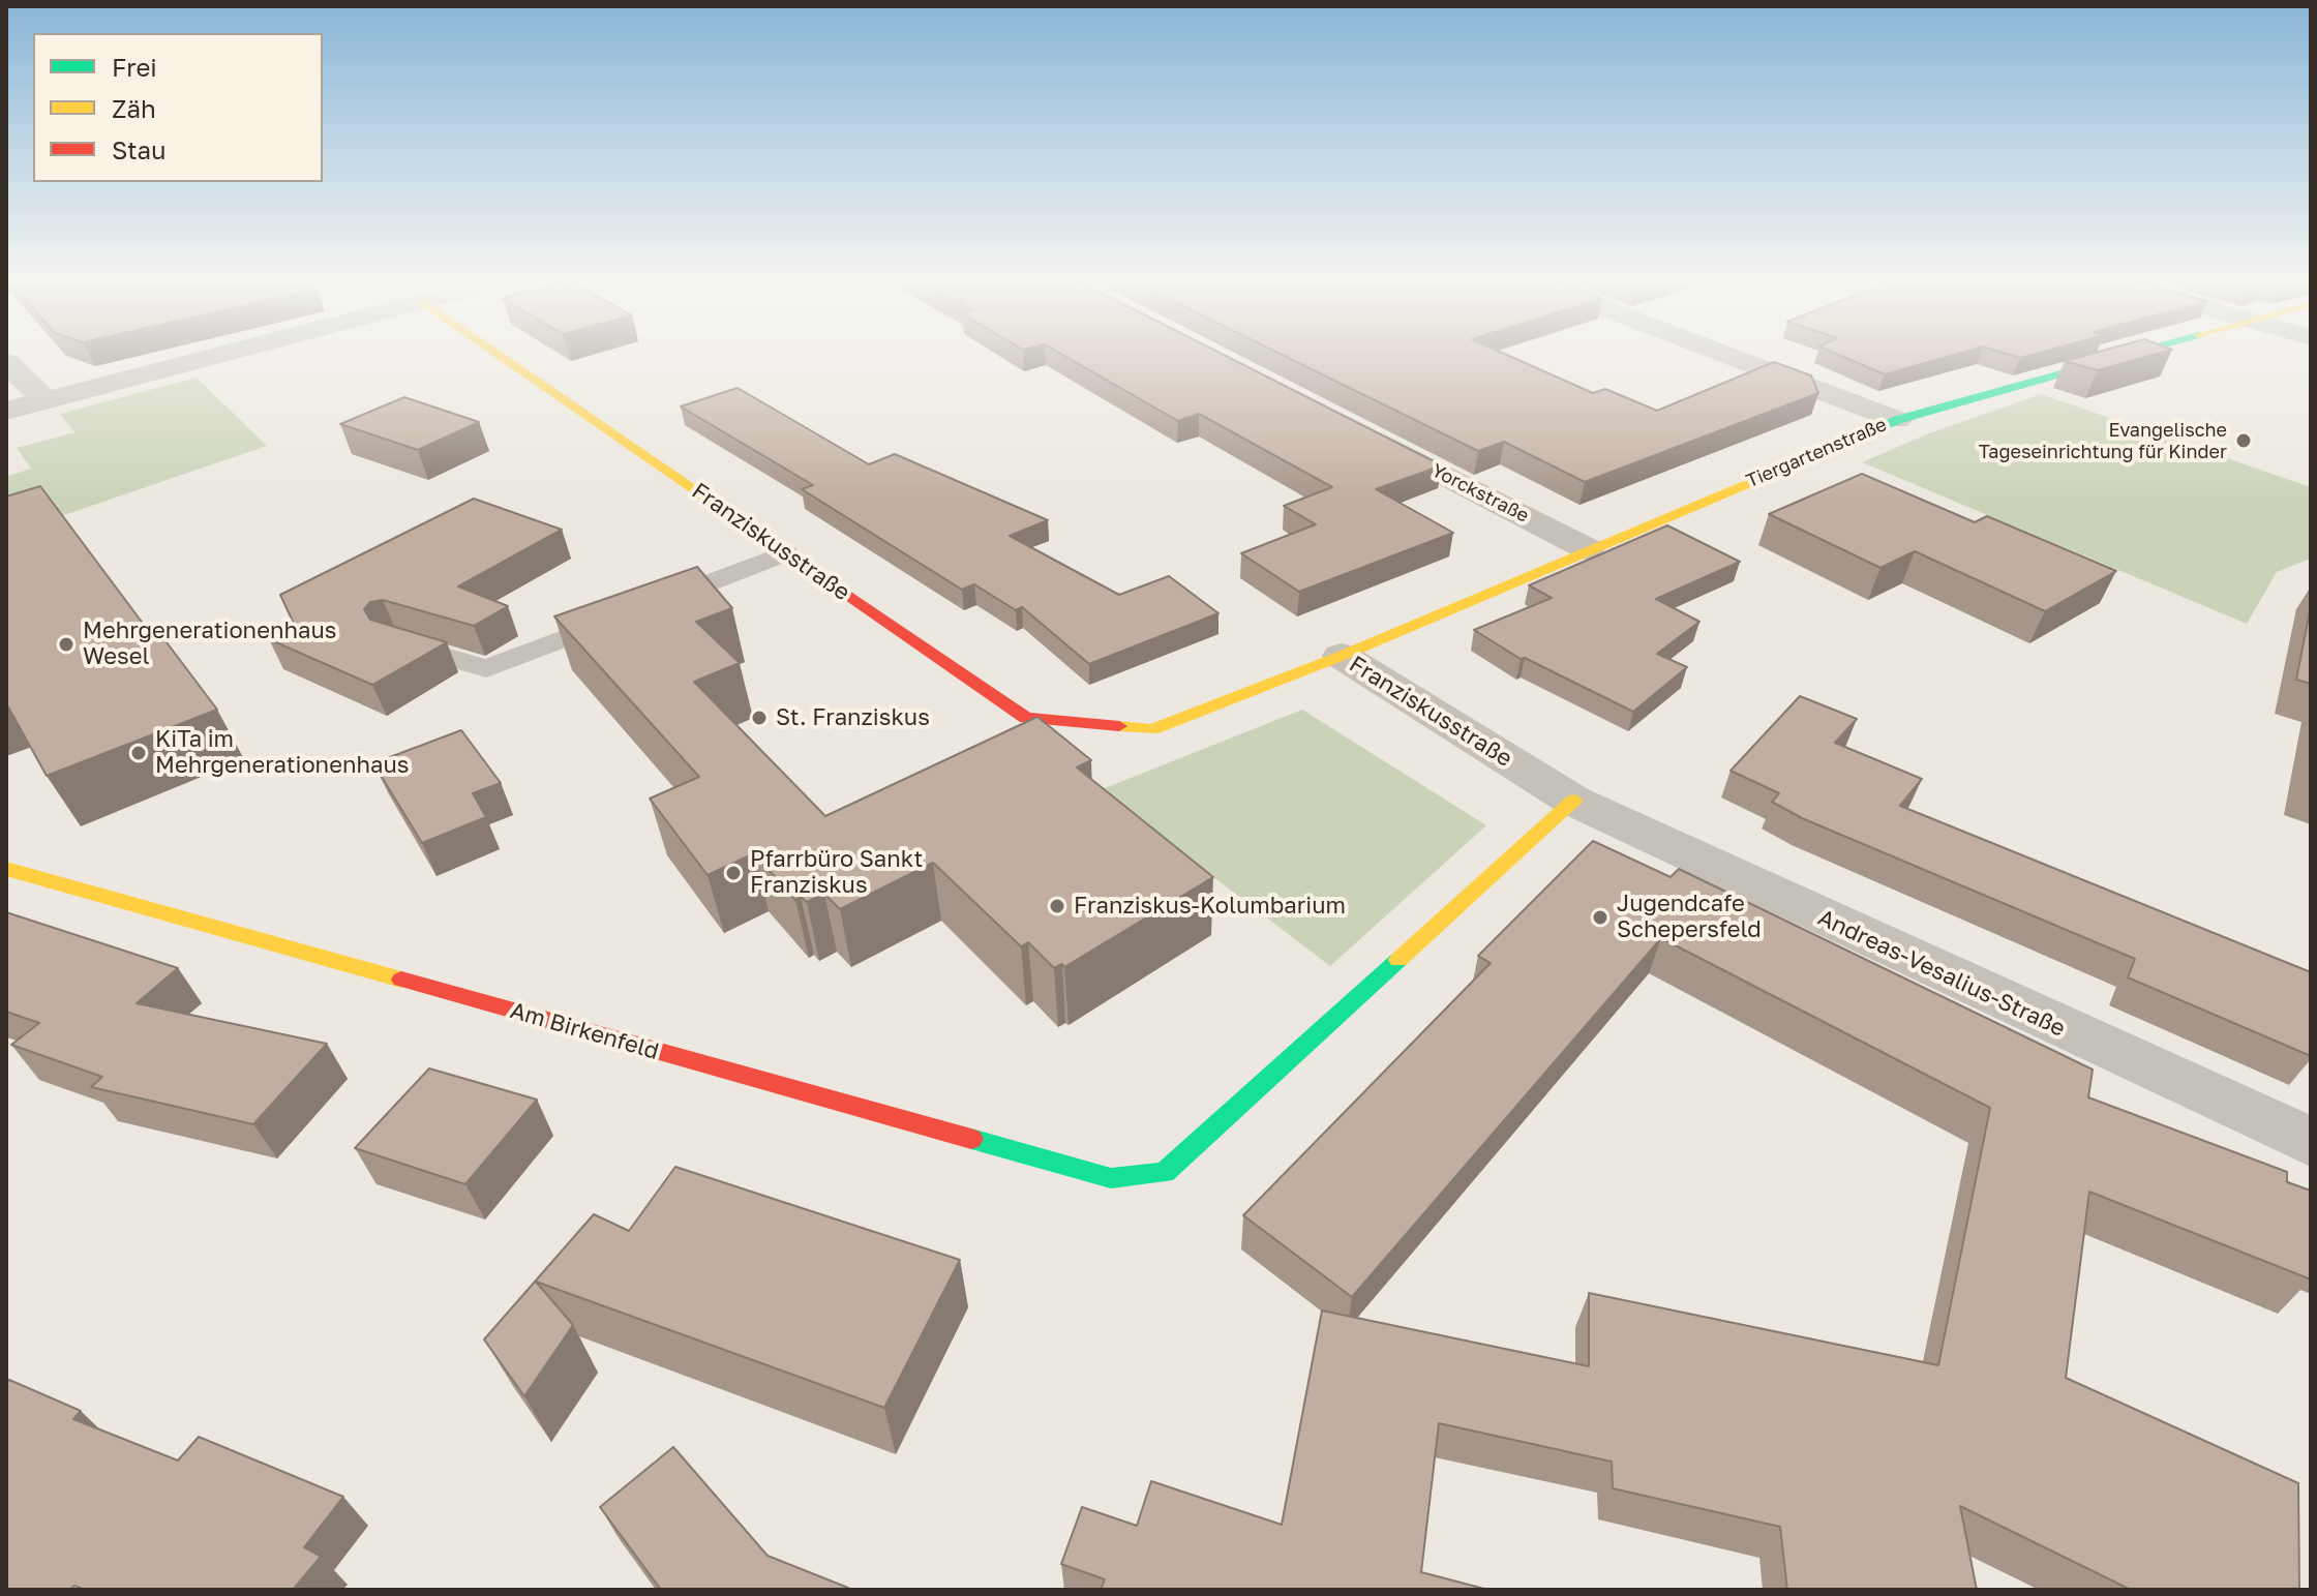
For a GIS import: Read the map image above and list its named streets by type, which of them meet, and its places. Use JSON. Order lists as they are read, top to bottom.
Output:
{
  "streets": {
    "street": [
      "Tiergartenstraße",
      "Yorckstraße",
      "Franziskusstraße",
      "Andreas-Vesalius-Straße",
      "Am Birkenfeld"
    ]
  },
  "crossings": [
    ["Tiergartenstraße", "Yorckstraße"],
    ["Tiergartenstraße", "Franziskusstraße"],
    ["Franziskusstraße", "Andreas-Vesalius-Straße"],
    ["Franziskusstraße", "Am Birkenfeld"],
    ["Andreas-Vesalius-Straße", "Am Birkenfeld"]
  ],
  "places": [
    "Evangelische Tageseinrichtung für Kinder",
    "Mehrgenerationenhaus Wesel",
    "St. Franziskus",
    "KiTa im Mehrgenerationenhaus",
    "Pfarrbüro Sankt Franziskus",
    "Franziskus-Kolumbarium",
    "Jugendcafe Schepersfeld"
  ],
  "legend": ["Frei", "Zäh", "Stau"]
}
